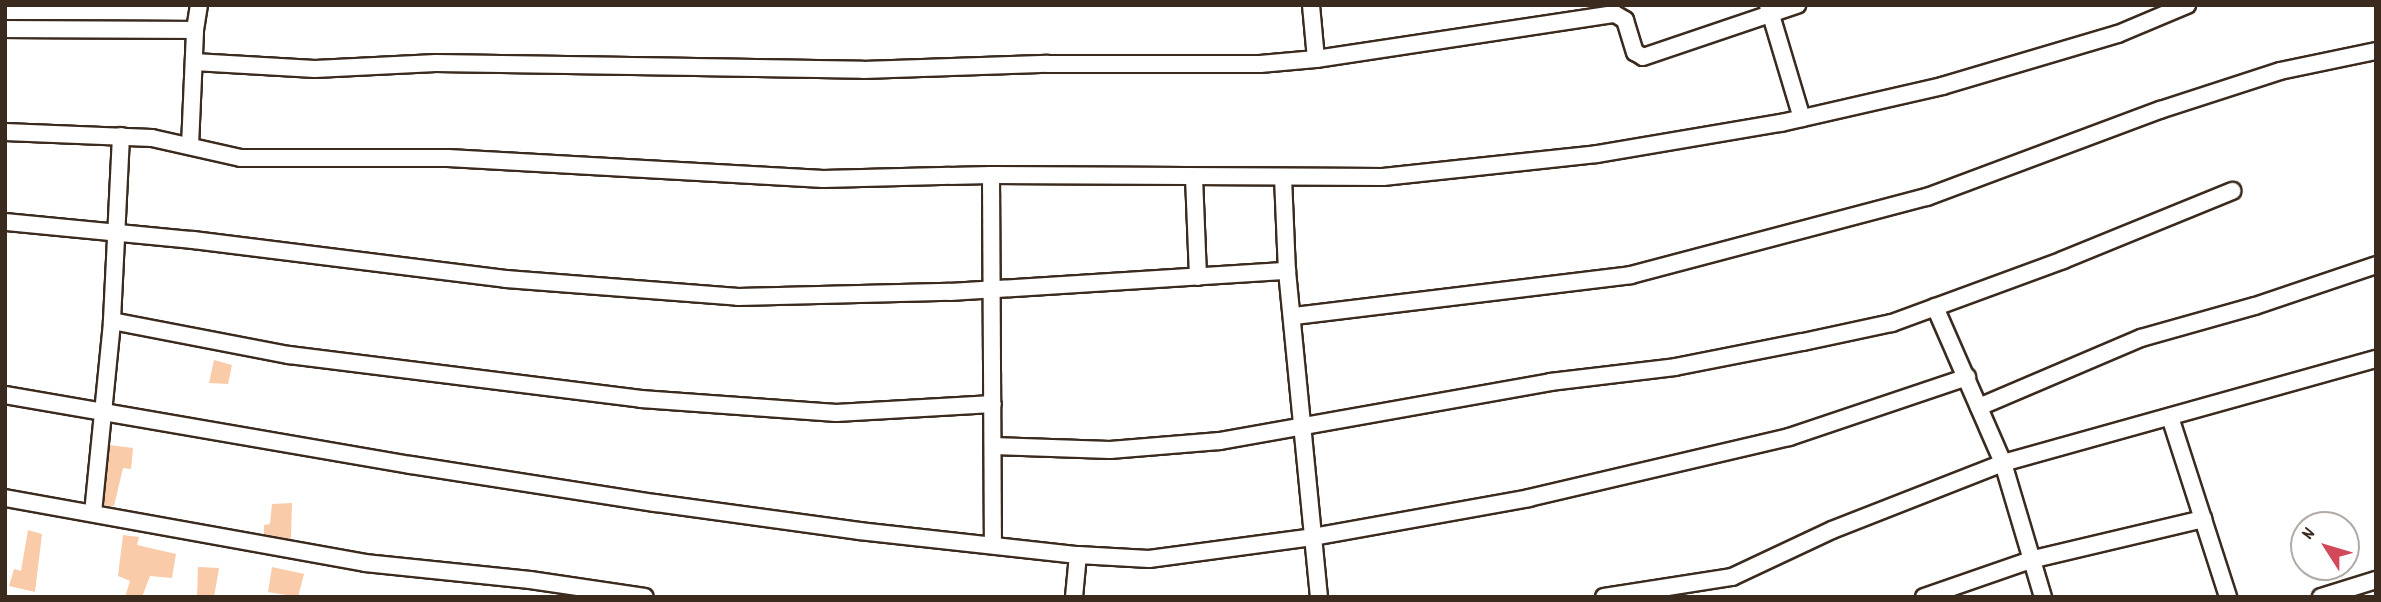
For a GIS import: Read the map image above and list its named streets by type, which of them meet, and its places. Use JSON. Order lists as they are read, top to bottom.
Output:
{
  "north": "top left"
}
